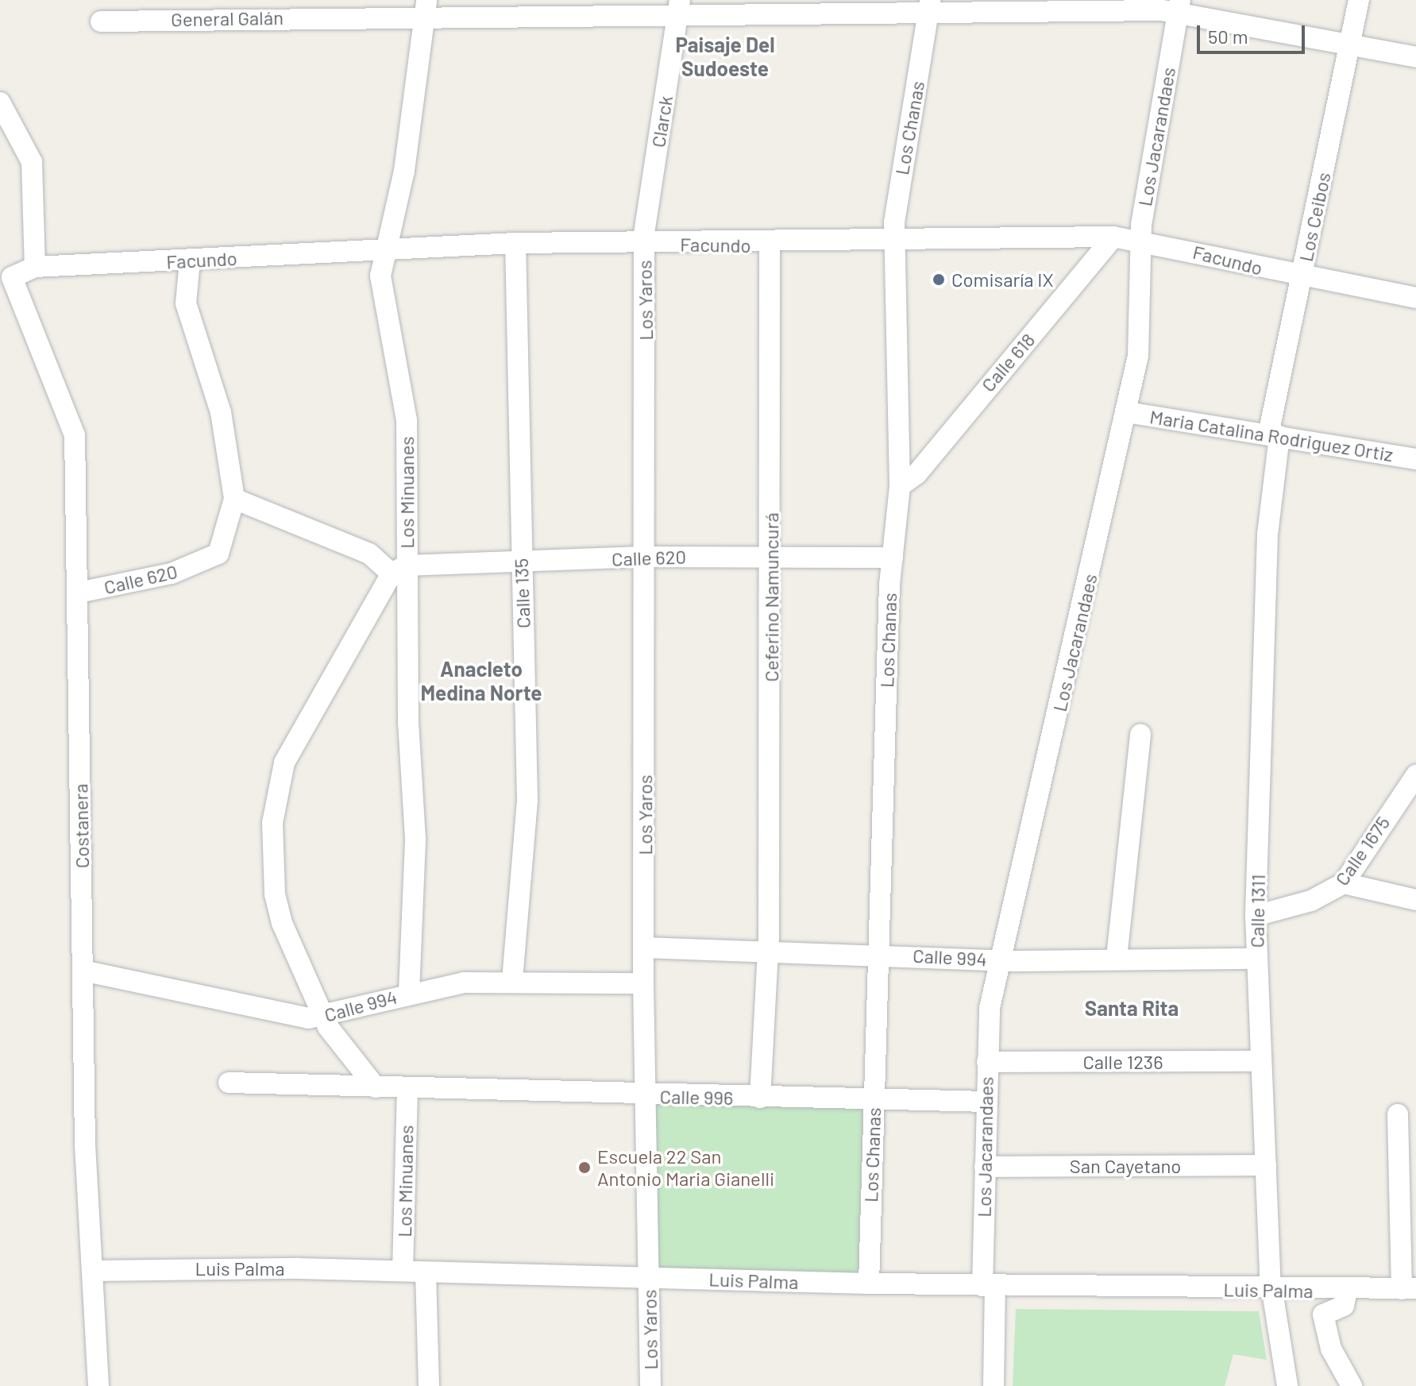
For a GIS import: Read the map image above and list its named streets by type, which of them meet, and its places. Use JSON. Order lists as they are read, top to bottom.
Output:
{
  "streets": {
    "street": [
      "General Galán",
      "Clarck",
      "Los Chanas",
      "Los Jacarandaes",
      "Los Ceibos",
      "Facundo",
      "Los Yaros",
      "Calle 618",
      "Maria Catalina Rodriguez Ortiz",
      "Los Minuanes",
      "Calle 620",
      "Calle 135",
      "Ceferino Namuncurá",
      "Costanera",
      "Calle 1675",
      "Calle 1311",
      "Calle 994",
      "Calle 1236",
      "Calle 996",
      "San Cayetano",
      "Luis Palma"
    ]
  },
  "crossings": [
    ["General Galán", "Clarck"],
    ["General Galán", "Los Chanas"],
    ["General Galán", "Los Jacarandaes"],
    ["General Galán", "Los Ceibos"],
    ["General Galán", "Los Minuanes"],
    ["Clarck", "Facundo"],
    ["Clarck", "Los Yaros"],
    ["Los Chanas", "Facundo"],
    ["Los Chanas", "Calle 618"],
    ["Los Chanas", "Calle 620"],
    ["Los Chanas", "Calle 994"],
    ["Los Chanas", "Calle 996"],
    ["Los Chanas", "Luis Palma"],
    ["Los Jacarandaes", "Facundo"],
    ["Los Jacarandaes", "Maria Catalina Rodriguez Ortiz"],
    ["Los Jacarandaes", "Calle 994"],
    ["Los Jacarandaes", "Calle 1236"],
    ["Los Jacarandaes", "Calle 996"],
    ["Los Jacarandaes", "San Cayetano"],
    ["Los Jacarandaes", "Luis Palma"],
    ["Los Ceibos", "Facundo"],
    ["Los Ceibos", "Maria Catalina Rodriguez Ortiz"],
    ["Los Ceibos", "Calle 1311"],
    ["Facundo", "Los Yaros"],
    ["Facundo", "Calle 618"],
    ["Facundo", "Los Minuanes"],
    ["Facundo", "Calle 135"],
    ["Facundo", "Ceferino Namuncurá"],
    ["Facundo", "Costanera"],
    ["Los Yaros", "Calle 620"],
    ["Los Yaros", "Calle 994"],
    ["Los Yaros", "Calle 996"],
    ["Los Yaros", "Luis Palma"],
    ["Maria Catalina Rodriguez Ortiz", "Calle 1311"],
    ["Los Minuanes", "Calle 620"],
    ["Los Minuanes", "Calle 994"],
    ["Los Minuanes", "Calle 996"],
    ["Los Minuanes", "Luis Palma"],
    ["Calle 620", "Calle 135"],
    ["Calle 620", "Ceferino Namuncurá"],
    ["Calle 620", "Costanera"],
    ["Calle 135", "Calle 994"],
    ["Ceferino Namuncurá", "Calle 994"],
    ["Ceferino Namuncurá", "Calle 996"],
    ["Costanera", "Calle 994"],
    ["Costanera", "Luis Palma"],
    ["Calle 1675", "Calle 1311"],
    ["Calle 1311", "Calle 994"],
    ["Calle 1311", "Calle 1236"],
    ["Calle 1311", "San Cayetano"],
    ["Calle 1311", "Luis Palma"]
  ],
  "districts": ["Paisaje Del Sudoeste", "Anacleto Medina Norte", "Santa Rita"],
  "places": ["Comisaría IX", "Escuela 22 San Antonio Maria Gianelli"],
  "scale_bar": "50 m"
}
